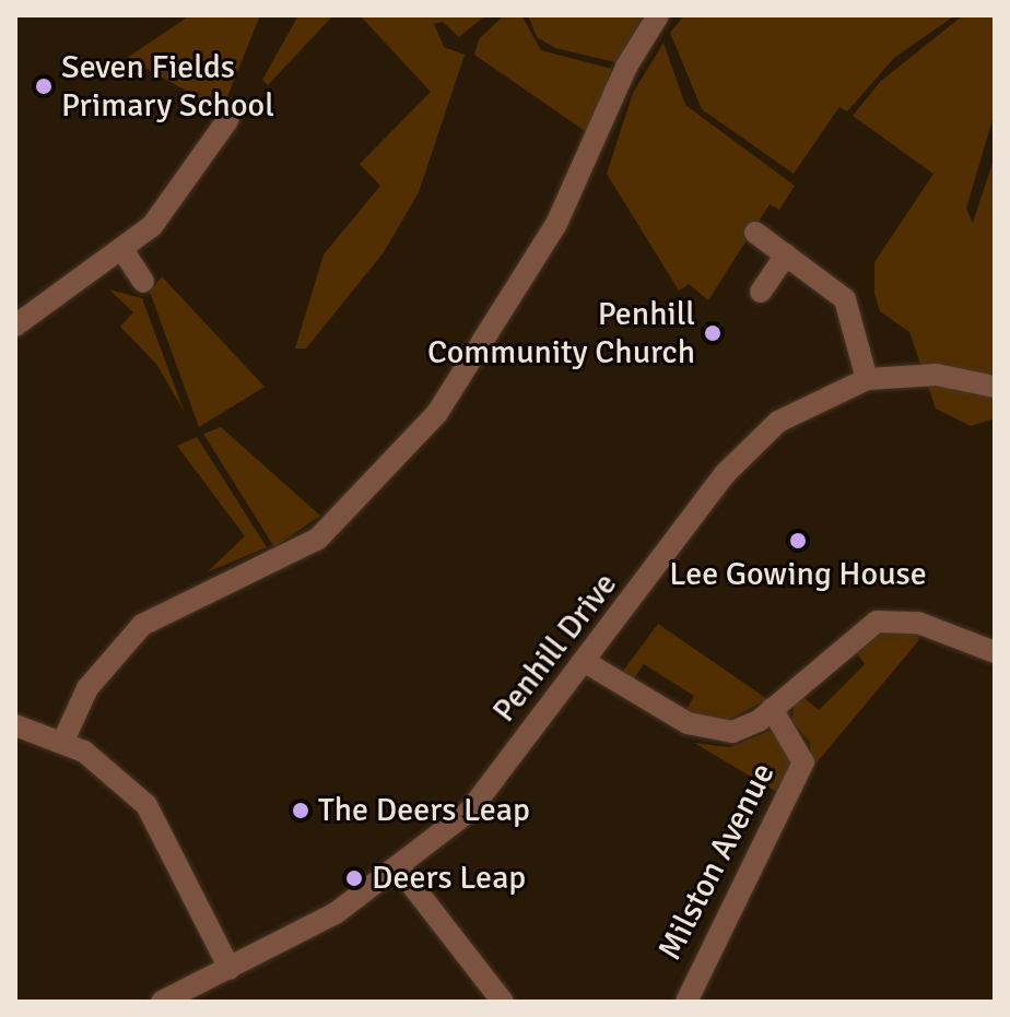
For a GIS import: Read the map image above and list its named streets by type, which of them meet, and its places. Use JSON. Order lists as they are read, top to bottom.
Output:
{
  "streets": {
    "street": ["Penhill Drive", "Milston Avenue"]
  },
  "crossings": [
    ["Penhill Drive", "Milston Avenue"]
  ],
  "places": [
    "Seven Fields Primary School",
    "Penhill Community Church",
    "Lee Gowing House",
    "The Deers Leap",
    "Deers Leap"
  ]
}
